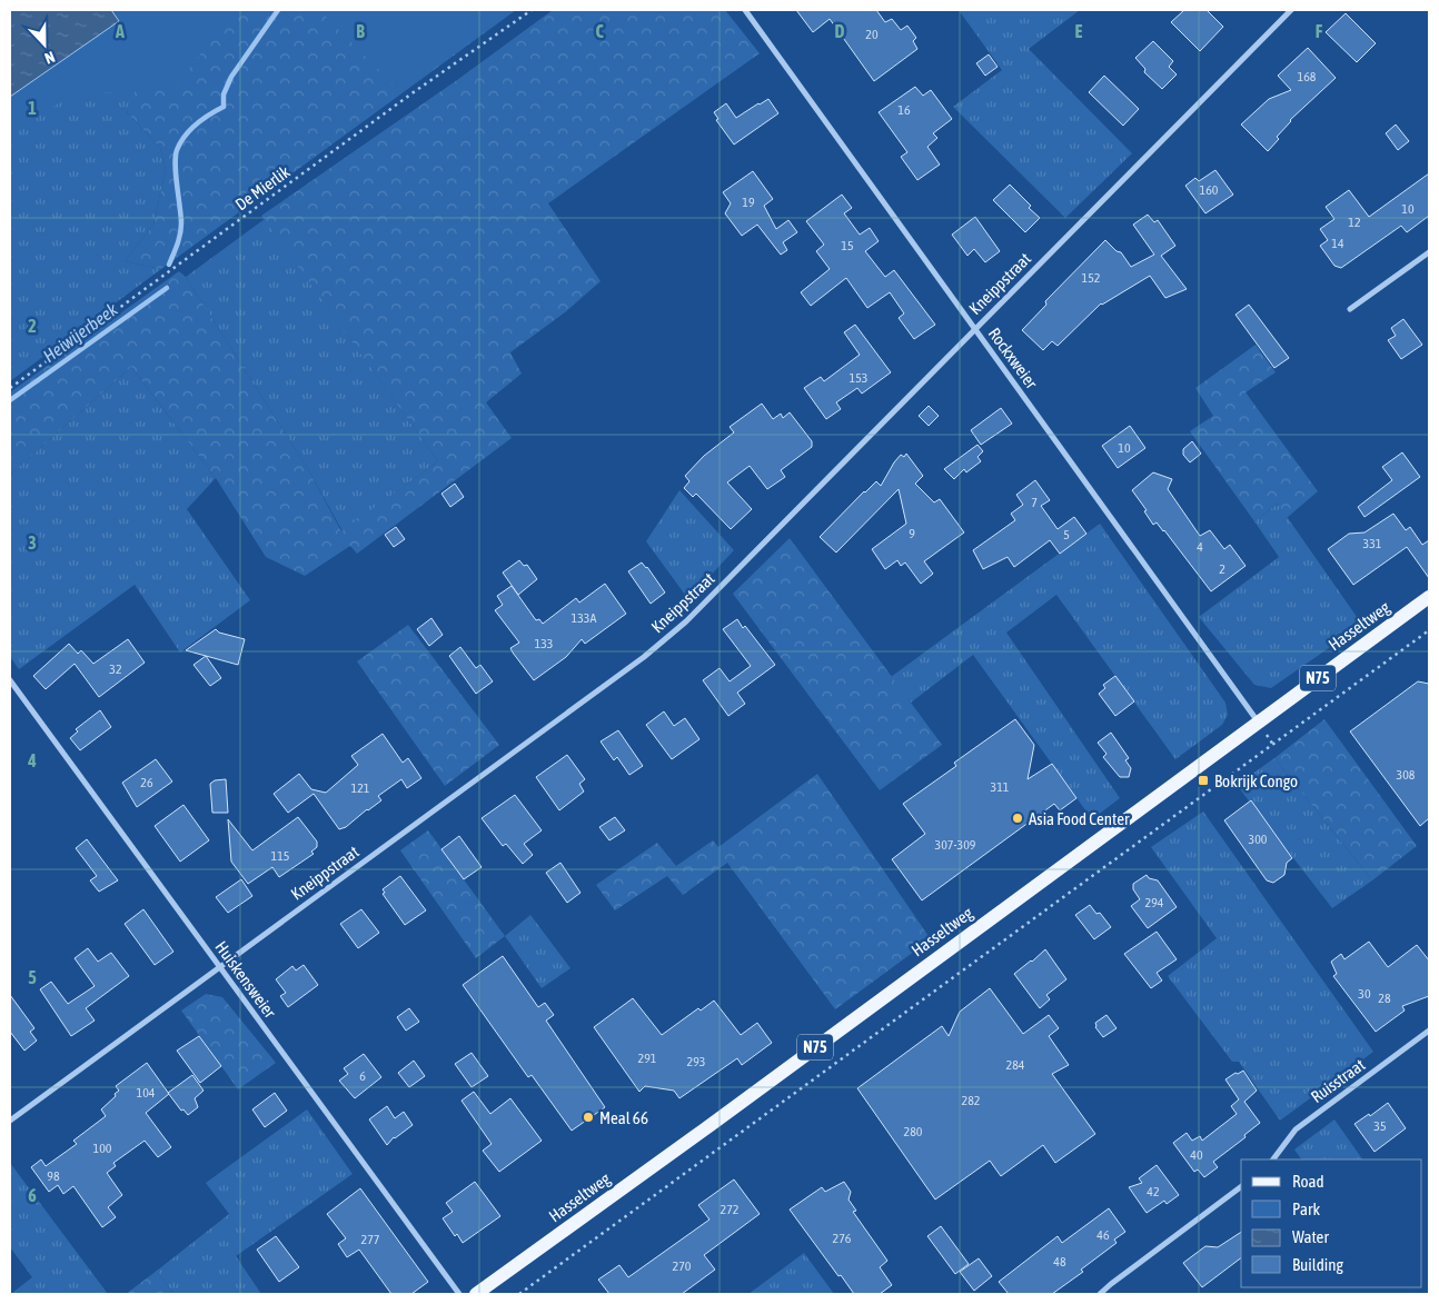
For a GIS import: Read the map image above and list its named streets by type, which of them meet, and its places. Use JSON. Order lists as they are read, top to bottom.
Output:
{
  "streets": {
    "main road": ["Hasseltweg", "N75"],
    "street": [
      "Kneippstraat",
      "Rockxweier",
      "Huiskensweier",
      "Ruisstraat"
    ],
    "path": ["De Mierlik"]
  },
  "crossings": [
    ["Kneippstraat", "Rockxweier"],
    ["Kneippstraat", "Huiskensweier"],
    ["Rockxweier", "Hasseltweg"]
  ],
  "water": ["Heiwijerbeek"],
  "places": {
    "transit": ["Bokrijk Congo"],
    "other": ["Asia Food Center", "Meal 66"]
  },
  "house_numbers": [
    "20",
    "168",
    "16",
    "160",
    "19",
    "10",
    "12",
    "14",
    "15",
    "152",
    "153",
    "10",
    "7",
    "9",
    "5",
    "331",
    "4",
    "2",
    "133A",
    "133",
    "32",
    "308",
    "26",
    "311",
    "121",
    "300",
    "307-309",
    "115",
    "294",
    "30",
    "28",
    "291",
    "293",
    "284",
    "6",
    "104",
    "282",
    "35",
    "280",
    "100",
    "40",
    "98",
    "42",
    "272",
    "46",
    "276",
    "277",
    "48",
    "270"
  ],
  "legend": [
    "Road",
    "Park",
    "Water",
    "Building"
  ],
  "north": "bottom",
  "grid": {
    "columns": [
      "A",
      "B",
      "C",
      "D",
      "E",
      "F"
    ],
    "rows": [
      "1",
      "2",
      "3",
      "4",
      "5",
      "6"
    ]
  }
}
